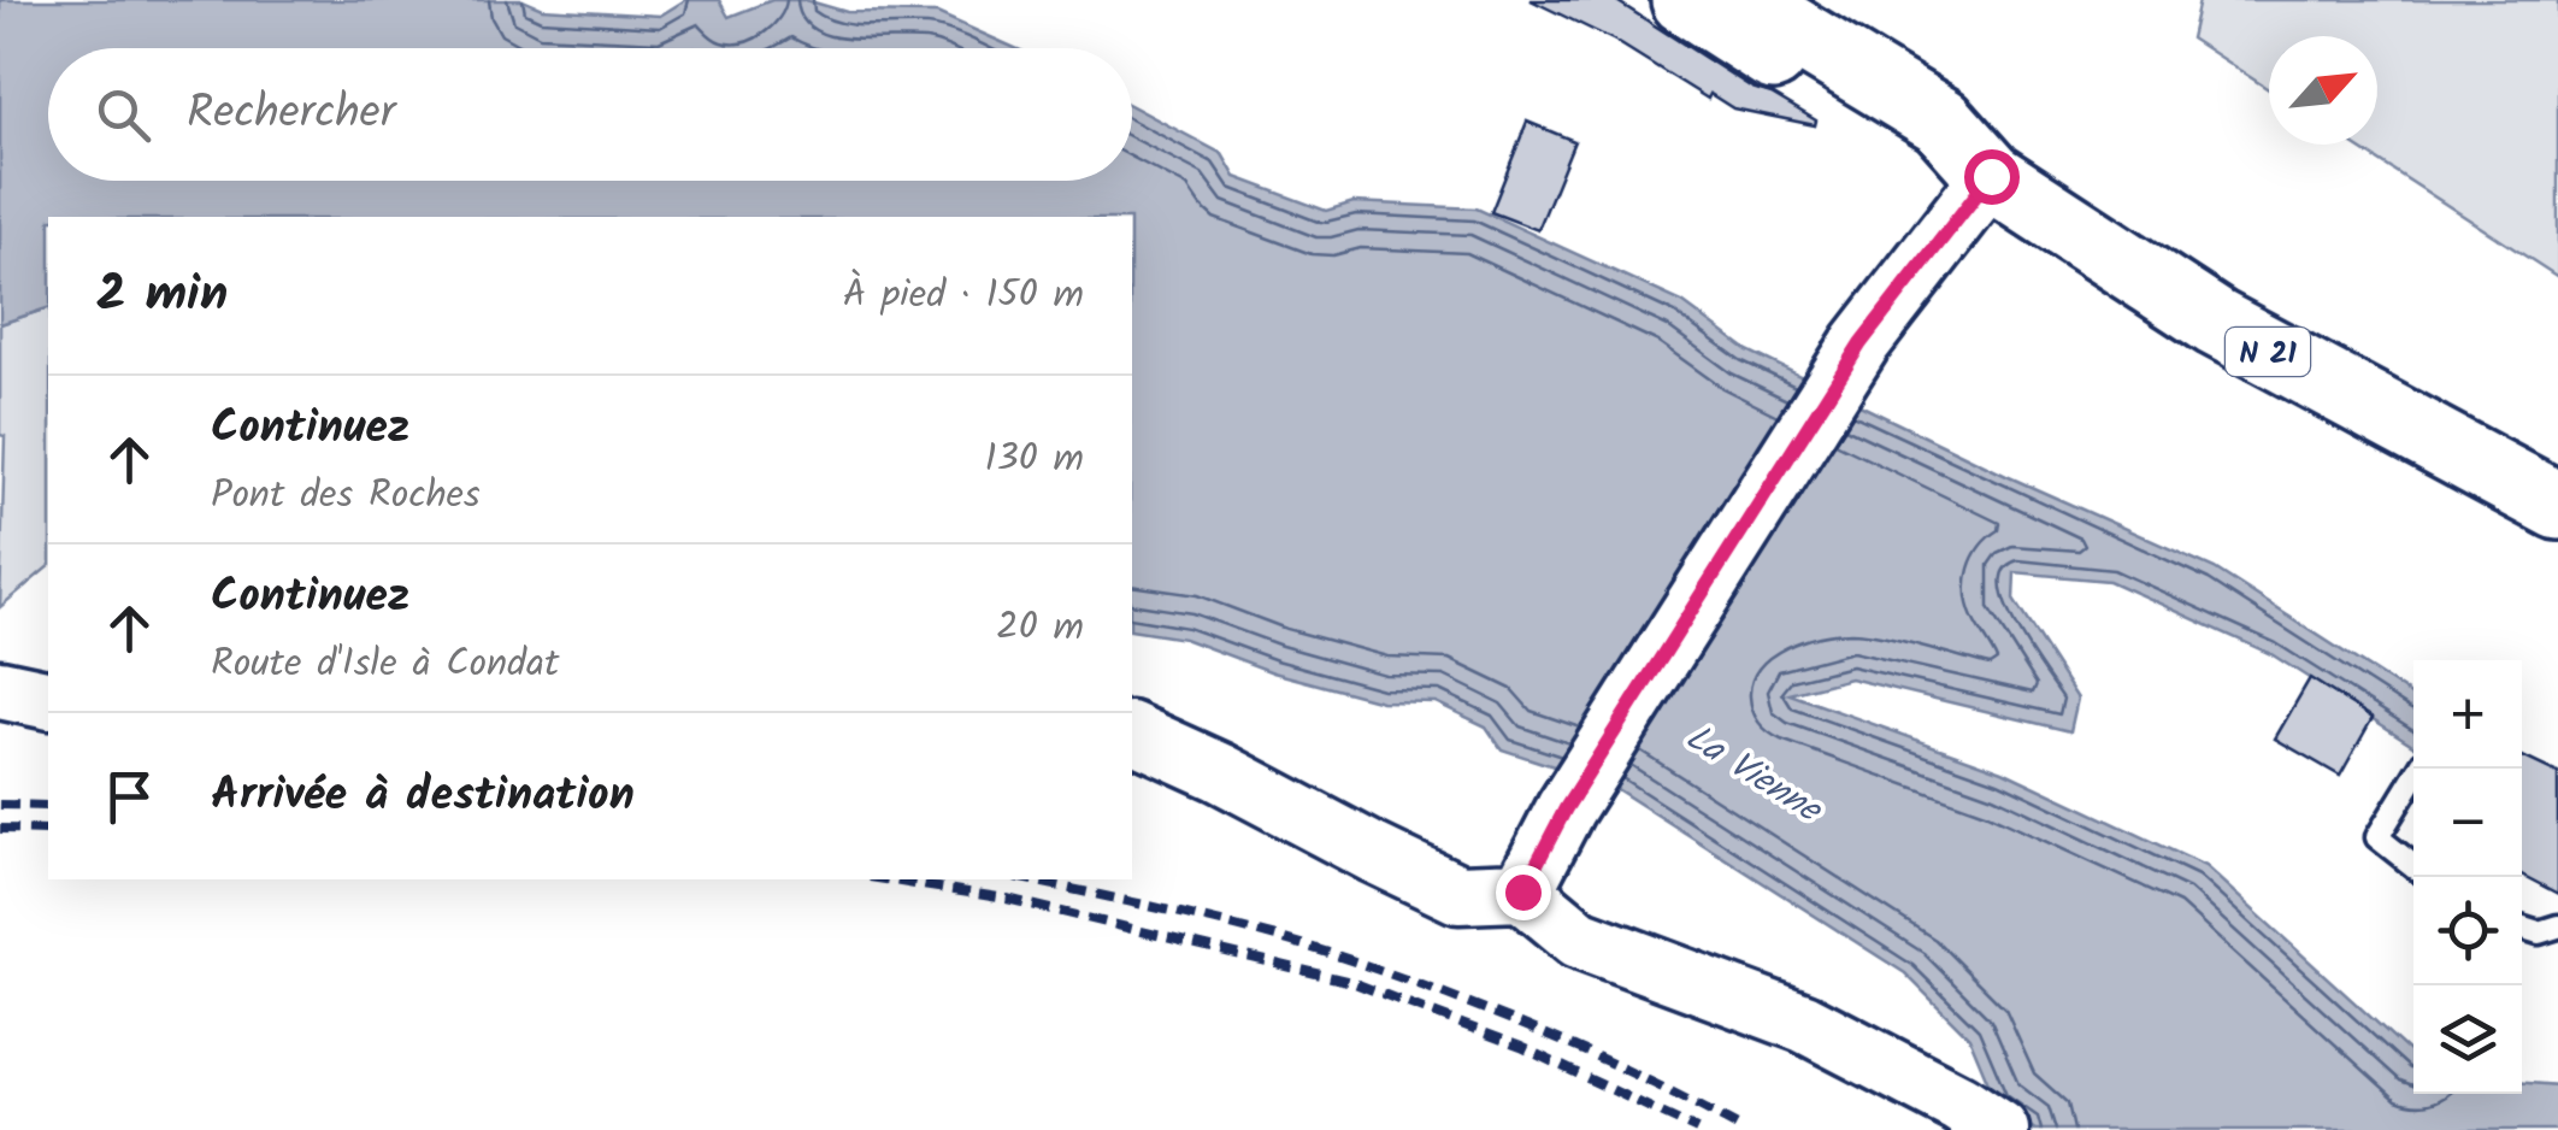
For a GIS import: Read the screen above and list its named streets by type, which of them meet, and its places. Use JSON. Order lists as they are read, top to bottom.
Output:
{
  "streets": {
    "main road": ["N 21"]
  },
  "water": ["La Vienne"],
  "north": "top right",
  "page": {
    "search": "Rechercher",
    "heading": ["2 min", "À pied · 150 m"],
    "list": [
      ["Continuez", "Pont des Roches", "130 m"],
      ["Continuez", "Route d'Isle à Condat", "20 m"],
      "Arrivée à destination"
    ],
    "map_buttons": ["+", "−"]
  }
}
